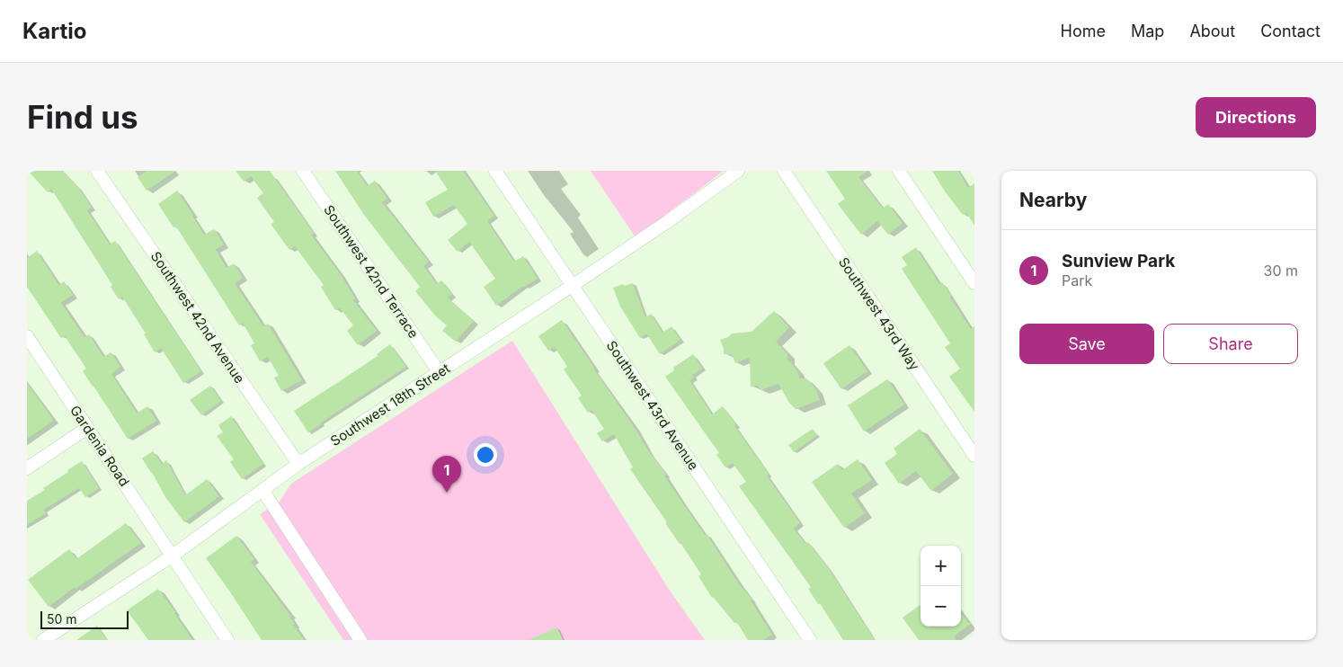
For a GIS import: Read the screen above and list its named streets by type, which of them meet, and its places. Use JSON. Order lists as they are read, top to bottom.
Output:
{
  "streets": {
    "street": [
      "Southwest 42nd Terrace",
      "Southwest 43rd Way",
      "Southwest 42nd Avenue",
      "Southwest 18th Street",
      "Southwest 43rd Avenue",
      "Gardenia Road"
    ]
  },
  "crossings": [
    ["Southwest 42nd Terrace", "Southwest 18th Street"],
    ["Southwest 42nd Avenue", "Southwest 18th Street"],
    ["Southwest 18th Street", "Southwest 43rd Avenue"],
    ["Southwest 18th Street", "Gardenia Road"]
  ],
  "scale_bar": "50 m",
  "page": {
    "header": "Kartio",
    "nav": [
      "Home",
      "Map",
      "About",
      "Contact"
    ],
    "buttons": [
      "Directions",
      ["Save", "Share"]
    ],
    "title": "Find us",
    "heading": "Nearby",
    "list": [
      {
        "mark": "1",
        "name": "Sunview Park",
        "note": "Park",
        "value": "30 m"
      }
    ],
    "pins": "1",
    "map_buttons": ["+", "−"],
    "scale": "50 m"
  }
}
